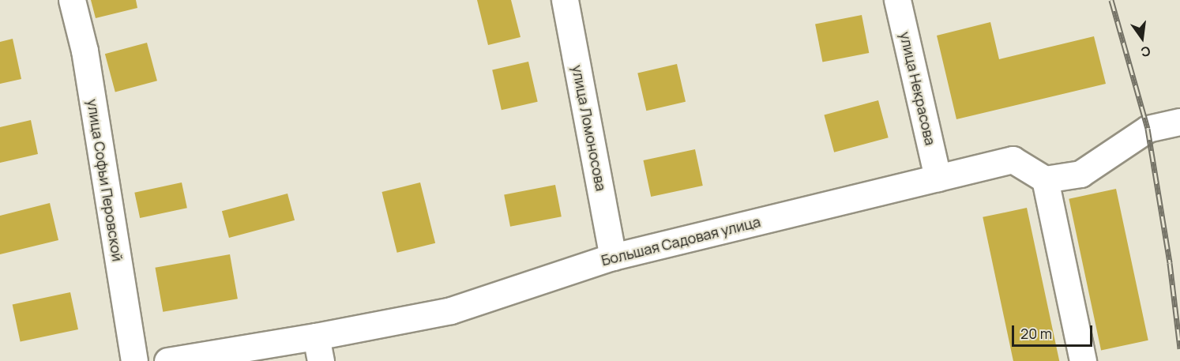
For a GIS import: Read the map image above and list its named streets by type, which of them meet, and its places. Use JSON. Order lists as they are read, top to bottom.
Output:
{
  "streets": {
    "street": [
      "улица Некрасова",
      "улица Ломоносова",
      "улица Софьи Перовской",
      "Большая Садовая улица"
    ]
  },
  "crossings": [
    ["улица Некрасова", "Большая Садовая улица"],
    ["улица Ломоносова", "Большая Садовая улица"]
  ],
  "scale_bar": "20 m",
  "north": "bottom"
}
